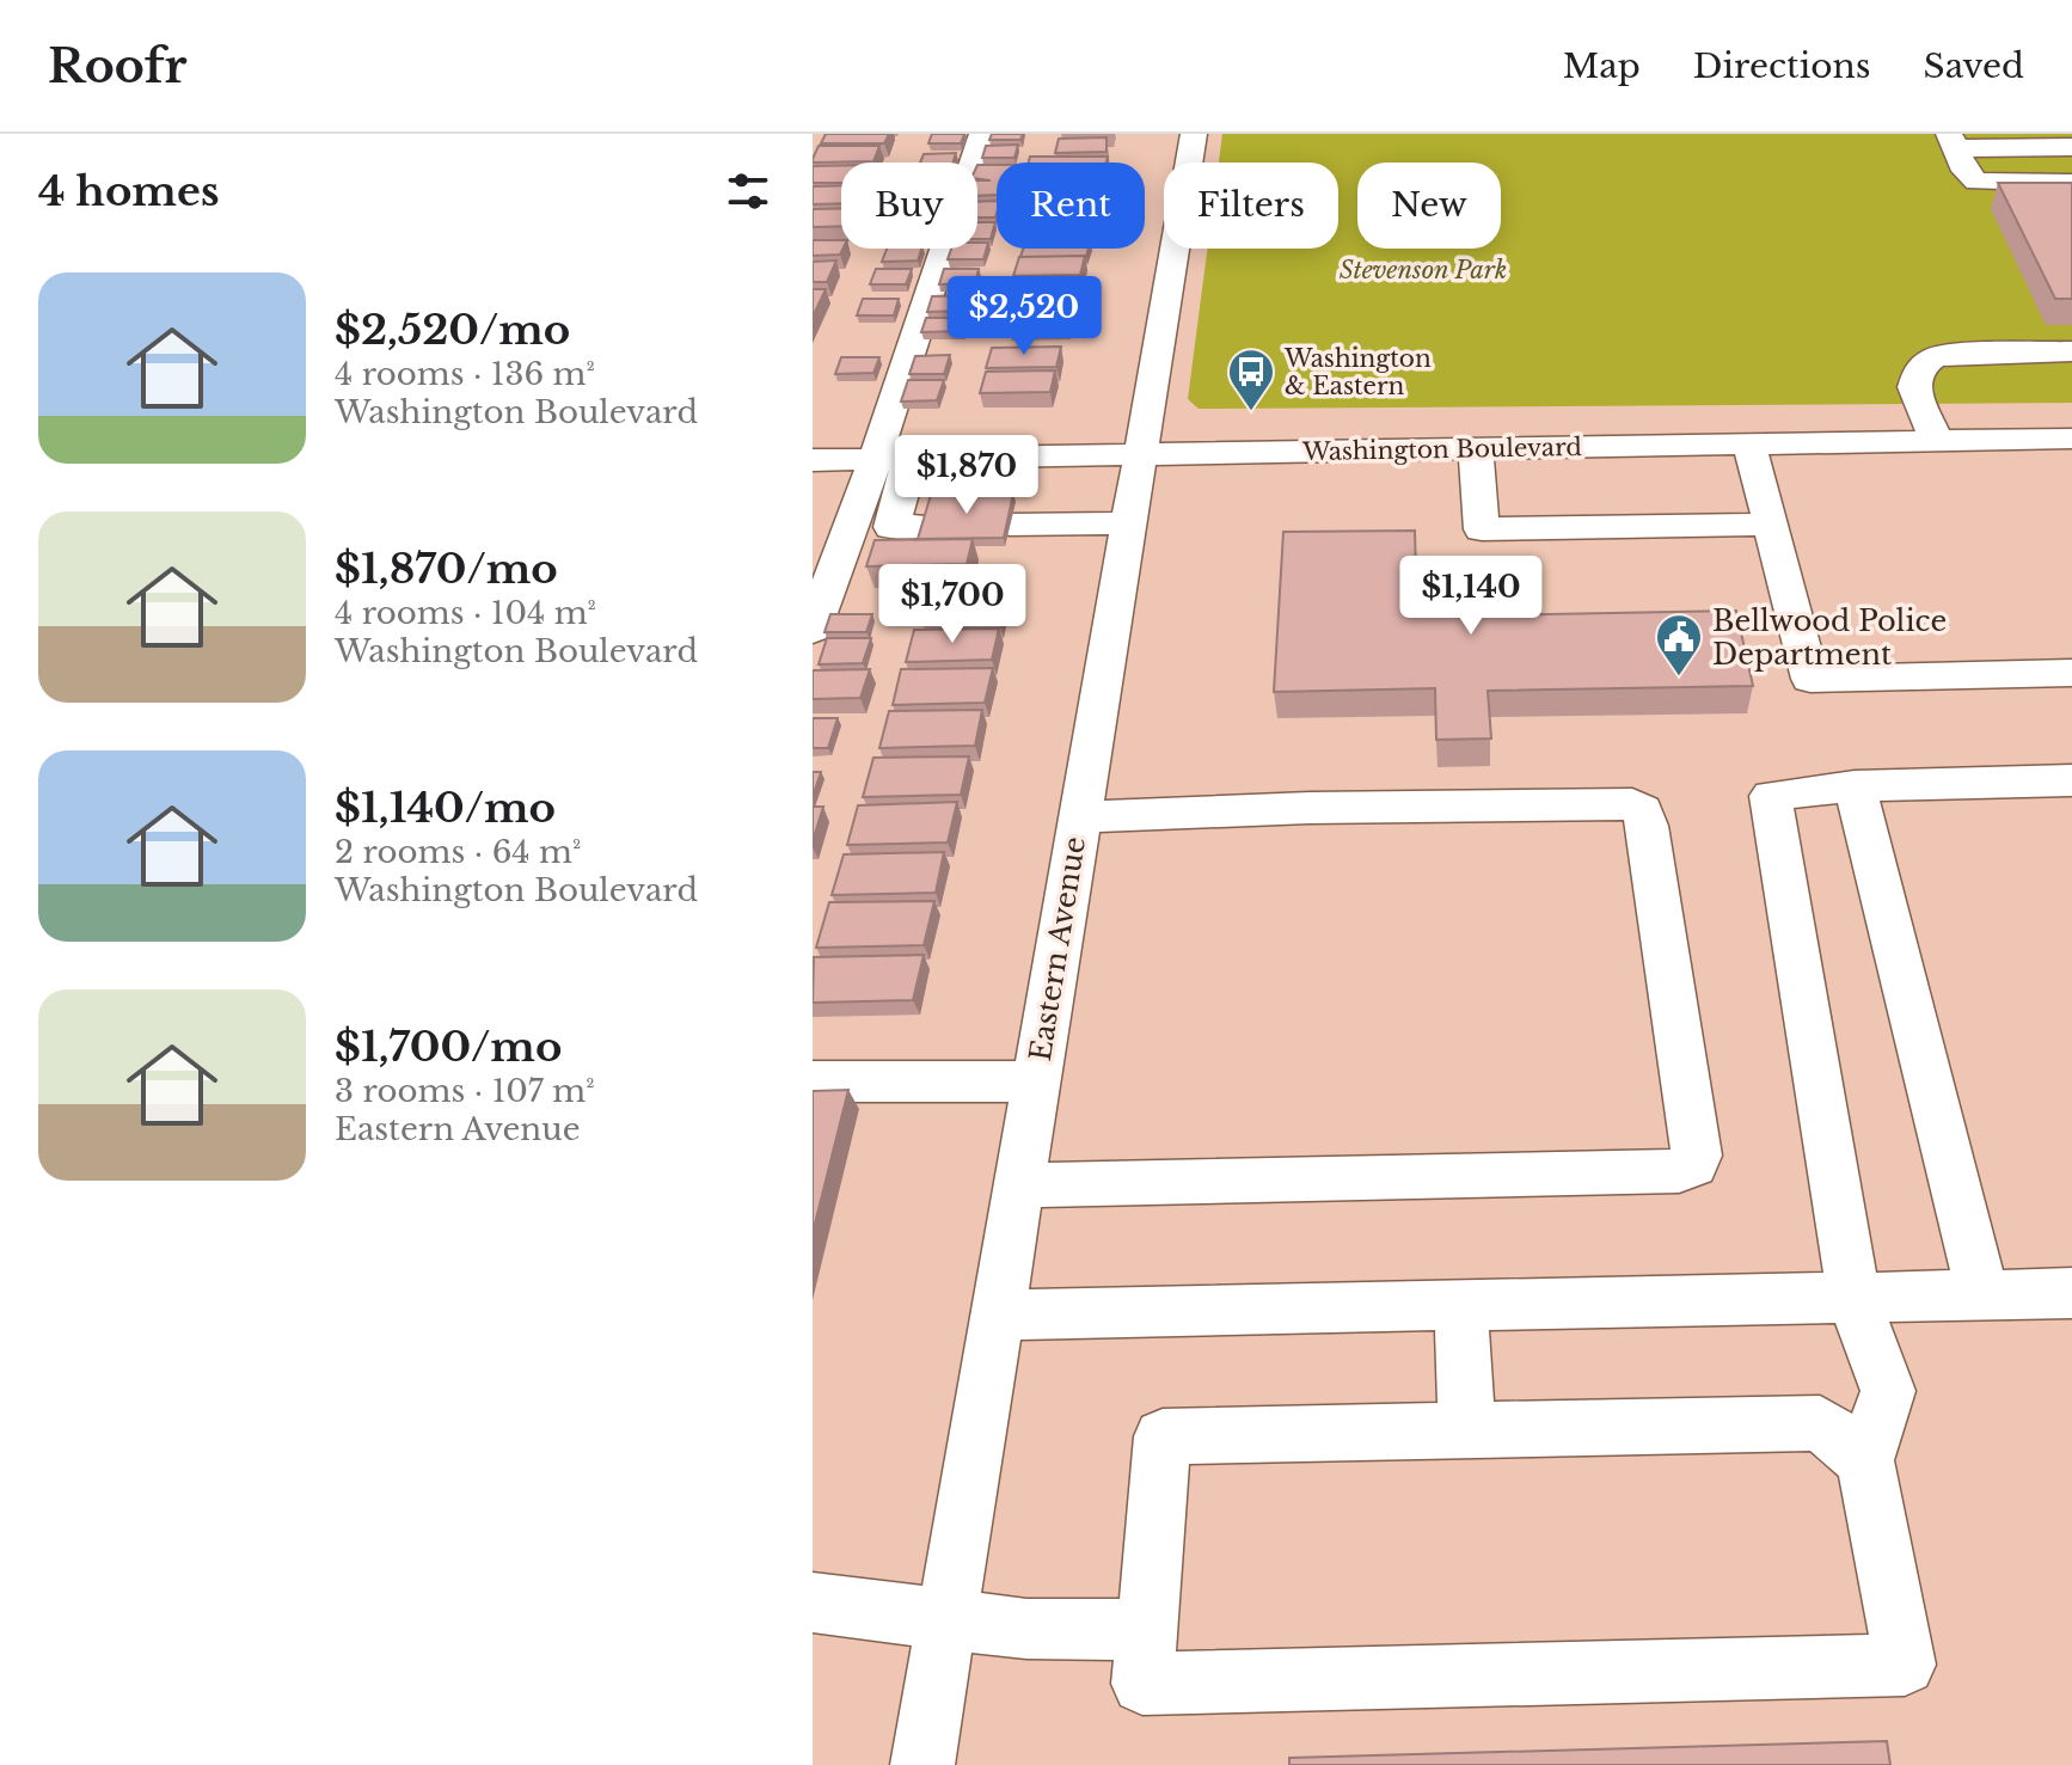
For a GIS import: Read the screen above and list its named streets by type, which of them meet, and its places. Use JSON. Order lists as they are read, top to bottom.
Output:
{
  "streets": {
    "street": ["Washington Boulevard", "Eastern Avenue"]
  },
  "crossings": [
    ["Washington Boulevard", "Eastern Avenue"]
  ],
  "parks": ["Stevenson Park"],
  "places": {
    "bus stop": ["Washington & Eastern"],
    "public building": ["Bellwood Police Department"]
  },
  "page": {
    "header": "Roofr",
    "nav": ["Map", "Directions", "Saved"],
    "heading": "4 homes",
    "chip": [
      "Buy",
      "Rent",
      "Filters",
      "New"
    ],
    "list": [
      {
        "name": "$2,520/mo",
        "note": "4 rooms · 136 m² · Washington Boulevard"
      },
      {
        "name": "$1,870/mo",
        "note": "4 rooms · 104 m² · Washington Boulevard"
      },
      {
        "name": "$1,140/mo",
        "note": "2 rooms · 64 m² · Washington Boulevard"
      },
      {
        "name": "$1,700/mo",
        "note": "3 rooms · 107 m² · Eastern Avenue"
      }
    ],
    "price": [
      "$2,520",
      "$1,870",
      "$1,140",
      "$1,700"
    ]
  }
}
